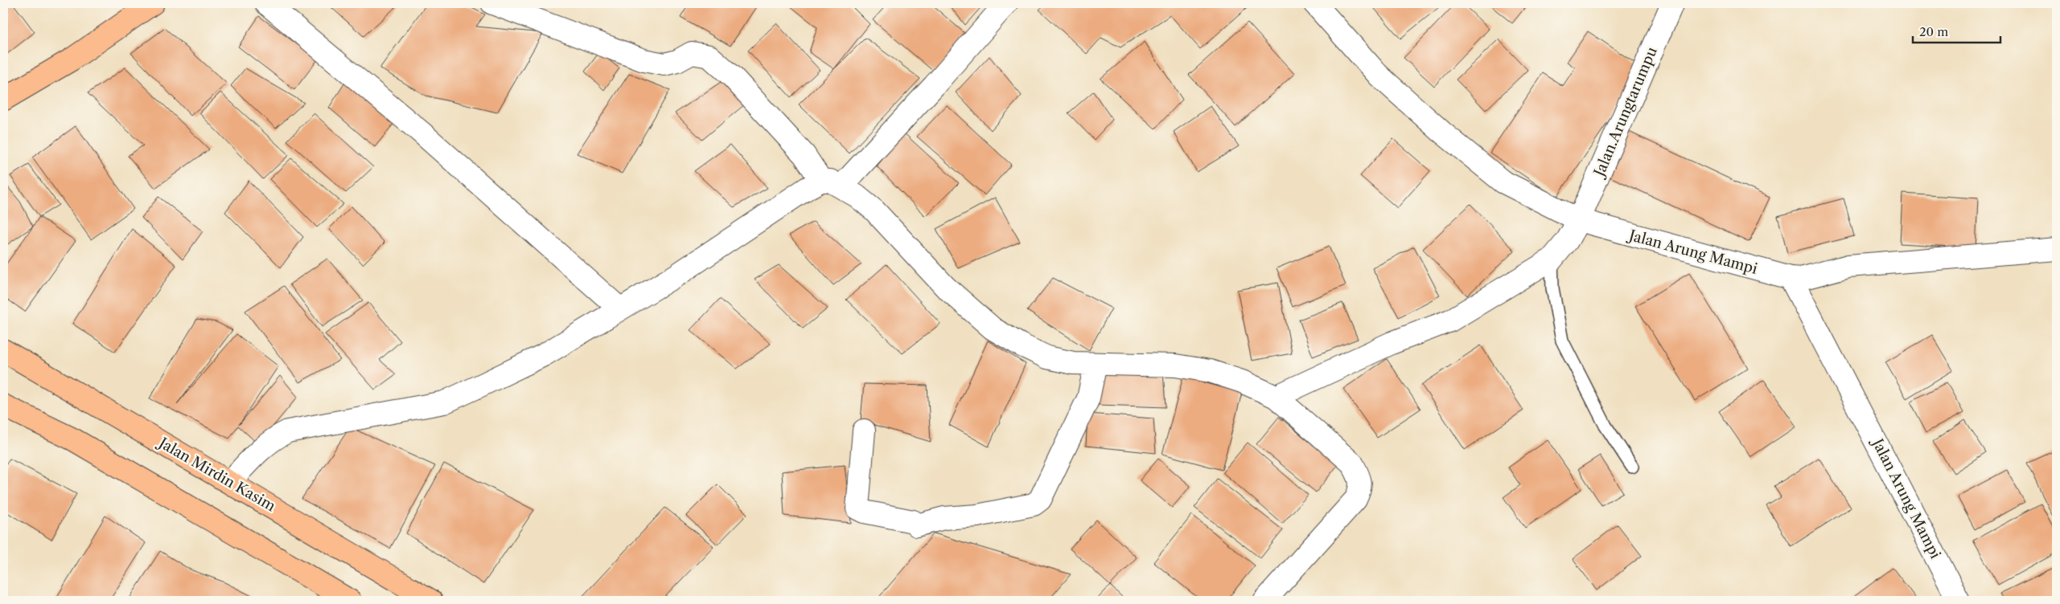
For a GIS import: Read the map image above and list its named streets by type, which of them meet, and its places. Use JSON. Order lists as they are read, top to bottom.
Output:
{
  "streets": {
    "highway": ["Jalan Mirdin Kasim"],
    "street": ["Jalan.Arungtarumpu", "Jalan Arung Mampi"]
  },
  "crossings": [
    ["Jalan.Arungtarumpu", "Jalan Arung Mampi"]
  ],
  "scale_bar": "20 m"
}
